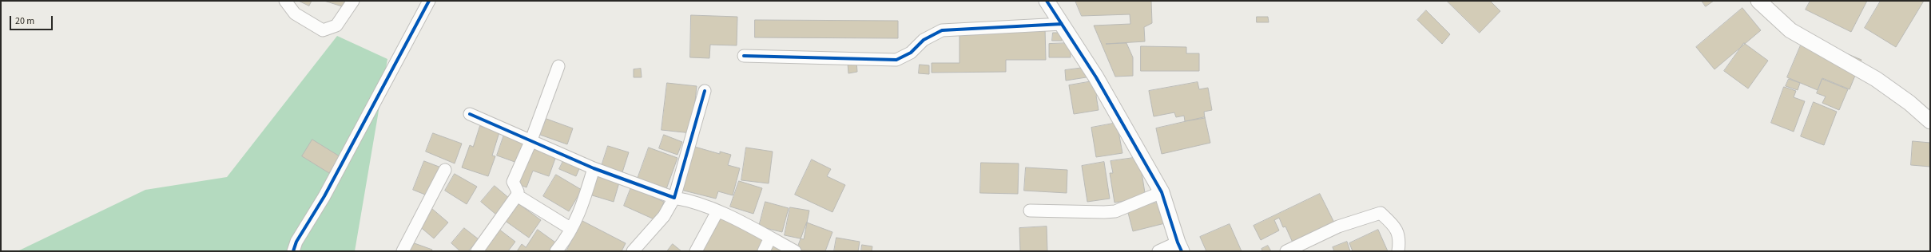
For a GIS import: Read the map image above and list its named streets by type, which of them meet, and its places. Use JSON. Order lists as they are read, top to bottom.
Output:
{
  "scale_bar": "20 m"
}
